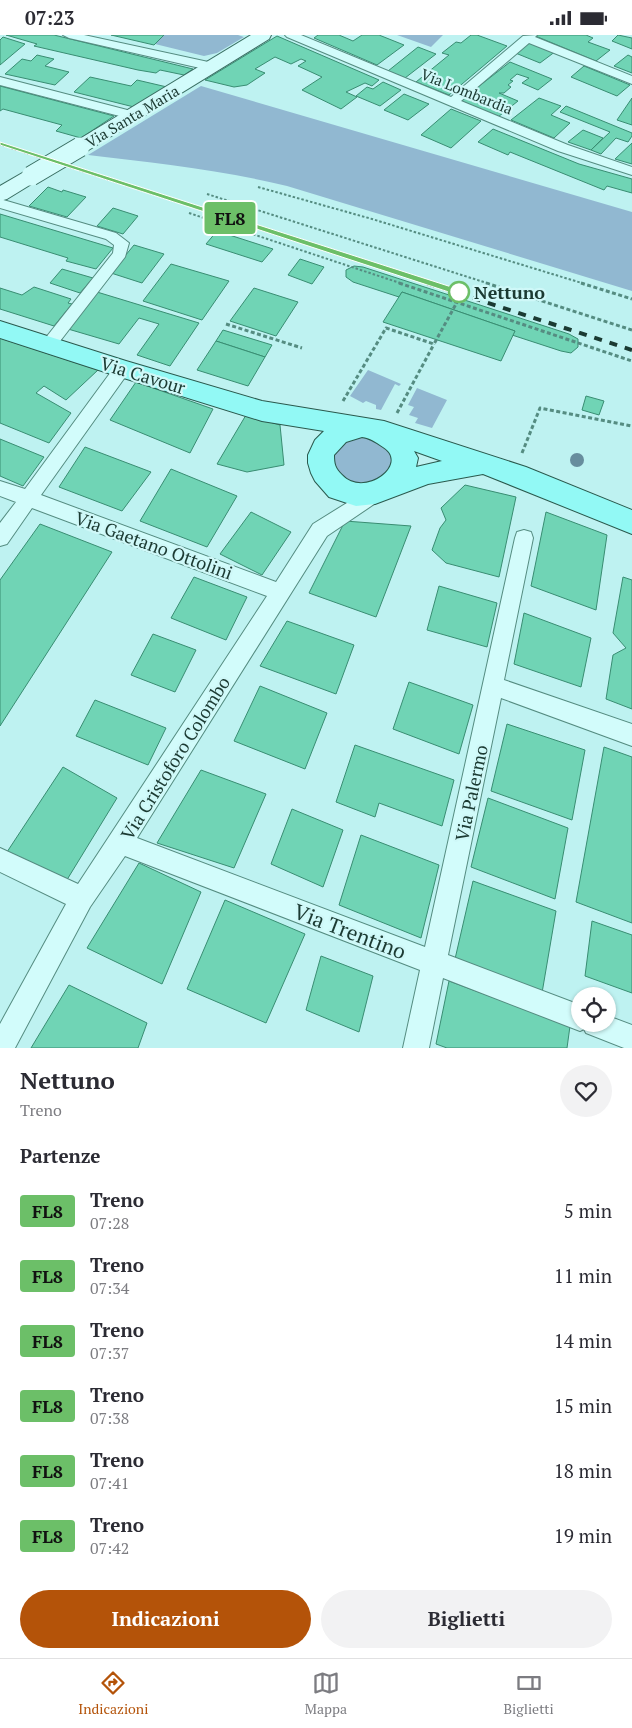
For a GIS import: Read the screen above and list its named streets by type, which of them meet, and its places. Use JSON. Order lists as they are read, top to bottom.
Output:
{
  "streets": {
    "main road": ["Via Santa Maria", "Via Cavour"],
    "street": [
      "Via Lombardia",
      "Via Gaetano Ottolini",
      "Via Cristoforo Colombo",
      "Via Palermo",
      "Via Trentino"
    ]
  },
  "crossings": [
    ["Via Cavour", "Via Cristoforo Colombo"],
    ["Via Gaetano Ottolini", "Via Cristoforo Colombo"],
    ["Via Cristoforo Colombo", "Via Trentino"],
    ["Via Palermo", "Via Trentino"]
  ],
  "places": ["Nettuno"],
  "page": {
    "status": "07:23",
    "on_map": "FL8",
    "heading": [
      ["Nettuno", "Treno"],
      "Partenze"
    ],
    "list": [
      {
        "mark": "FL8",
        "name": "Treno",
        "note": "07:28",
        "value": "5 min"
      },
      {
        "mark": "FL8",
        "name": "Treno",
        "note": "07:34",
        "value": "11 min"
      },
      {
        "mark": "FL8",
        "name": "Treno",
        "note": "07:37",
        "value": "14 min"
      },
      {
        "mark": "FL8",
        "name": "Treno",
        "note": "07:38",
        "value": "15 min"
      },
      {
        "mark": "FL8",
        "name": "Treno",
        "note": "07:41",
        "value": "18 min"
      },
      {
        "mark": "FL8",
        "name": "Treno",
        "note": "07:42",
        "value": "19 min"
      }
    ],
    "buttons": ["Indicazioni", "Biglietti"],
    "tabs": ["Indicazioni", "Mappa", "Biglietti"]
  }
}
